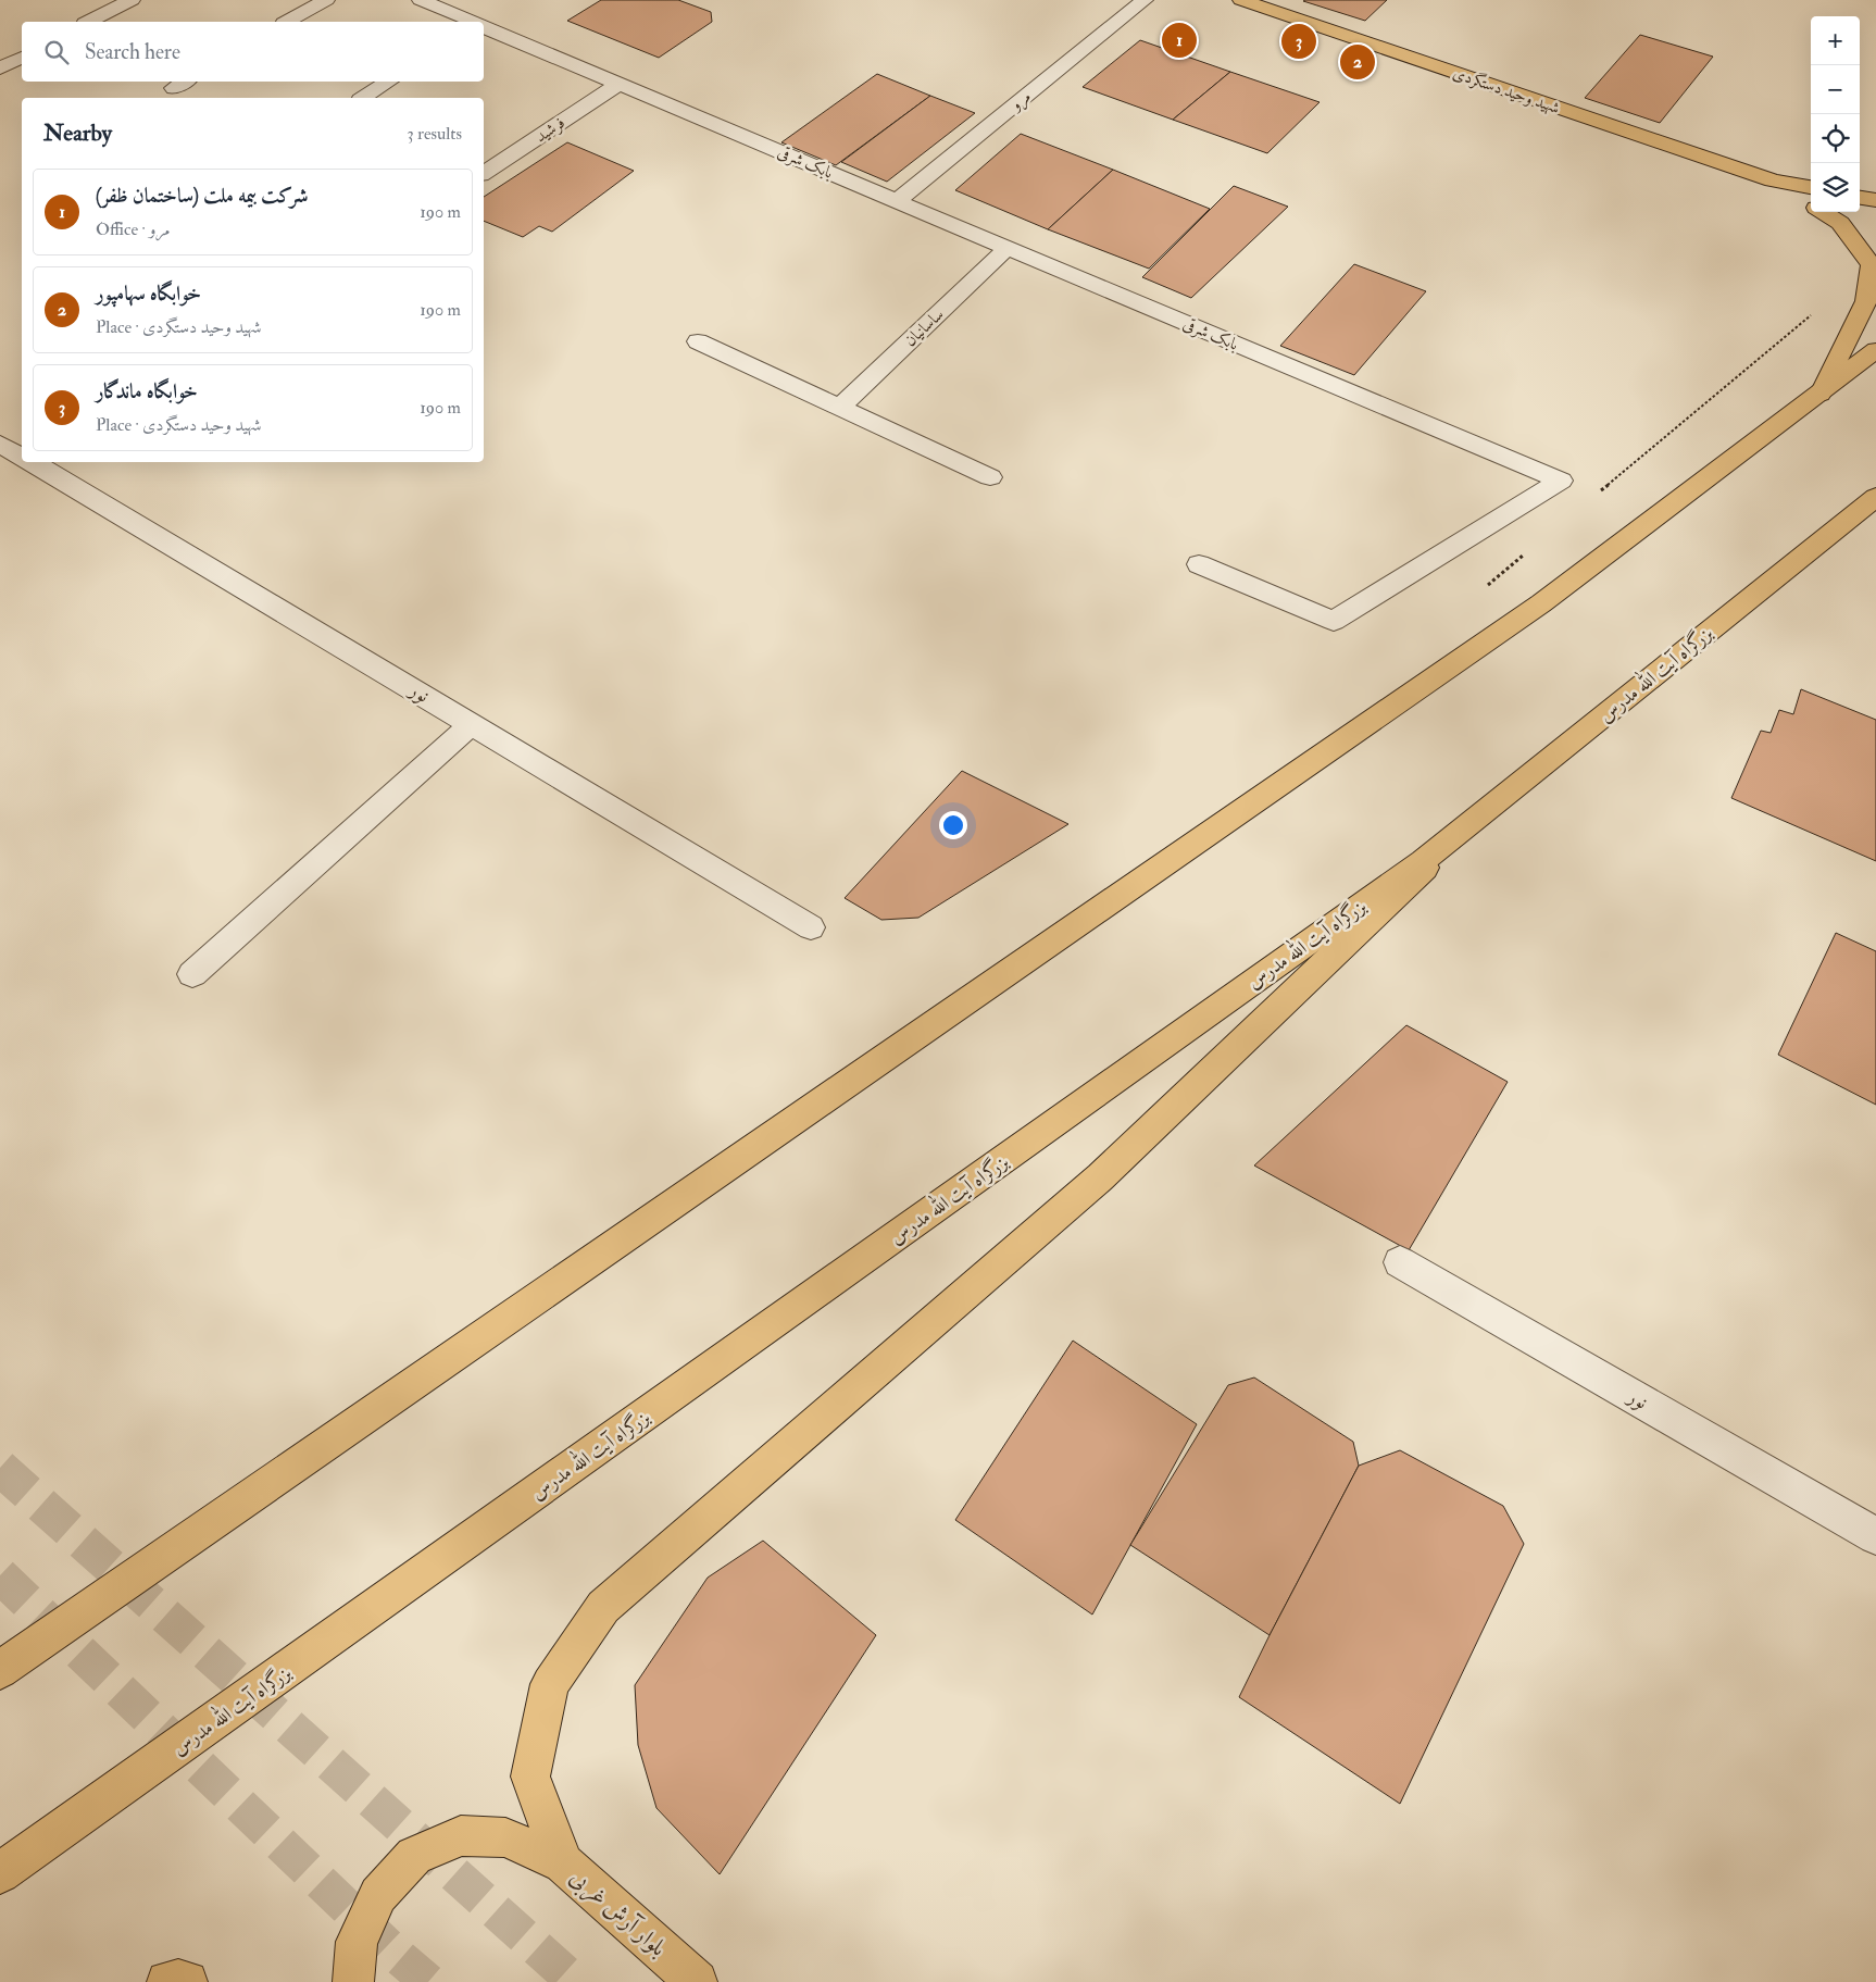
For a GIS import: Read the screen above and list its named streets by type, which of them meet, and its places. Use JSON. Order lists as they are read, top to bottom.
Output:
{
  "streets": {
    "main road": ["شهید وحید دستگردی", "بزرگراه آیت الله مدرس", "بلوار آرش غربی"],
    "street": [
      "مرو",
      "فرشید",
      "بابک شرقی",
      "ساسانیان",
      "نور"
    ]
  },
  "crossings": [
    ["مرو", "بابک شرقی"],
    ["فرشید", "بابک شرقی"],
    ["بابک شرقی", "ساسانیان"]
  ],
  "page": {
    "map_buttons": ["+", "−"],
    "pins": ["1", "3", "2"],
    "search": "Search here",
    "heading": ["Nearby", "3 results"],
    "list": [
      {
        "mark": "1",
        "name": "شرکت بیمه ملت (ساختمان ظفر)",
        "note": "Office · مرو",
        "value": "190 m"
      },
      {
        "mark": "2",
        "name": "خوابگاه سهامپور",
        "note": "Place · شهید وحید دستگردی",
        "value": "190 m"
      },
      {
        "mark": "3",
        "name": "خوابگاه ماندگار",
        "note": "Place · شهید وحید دستگردی",
        "value": "190 m"
      }
    ]
  }
}
